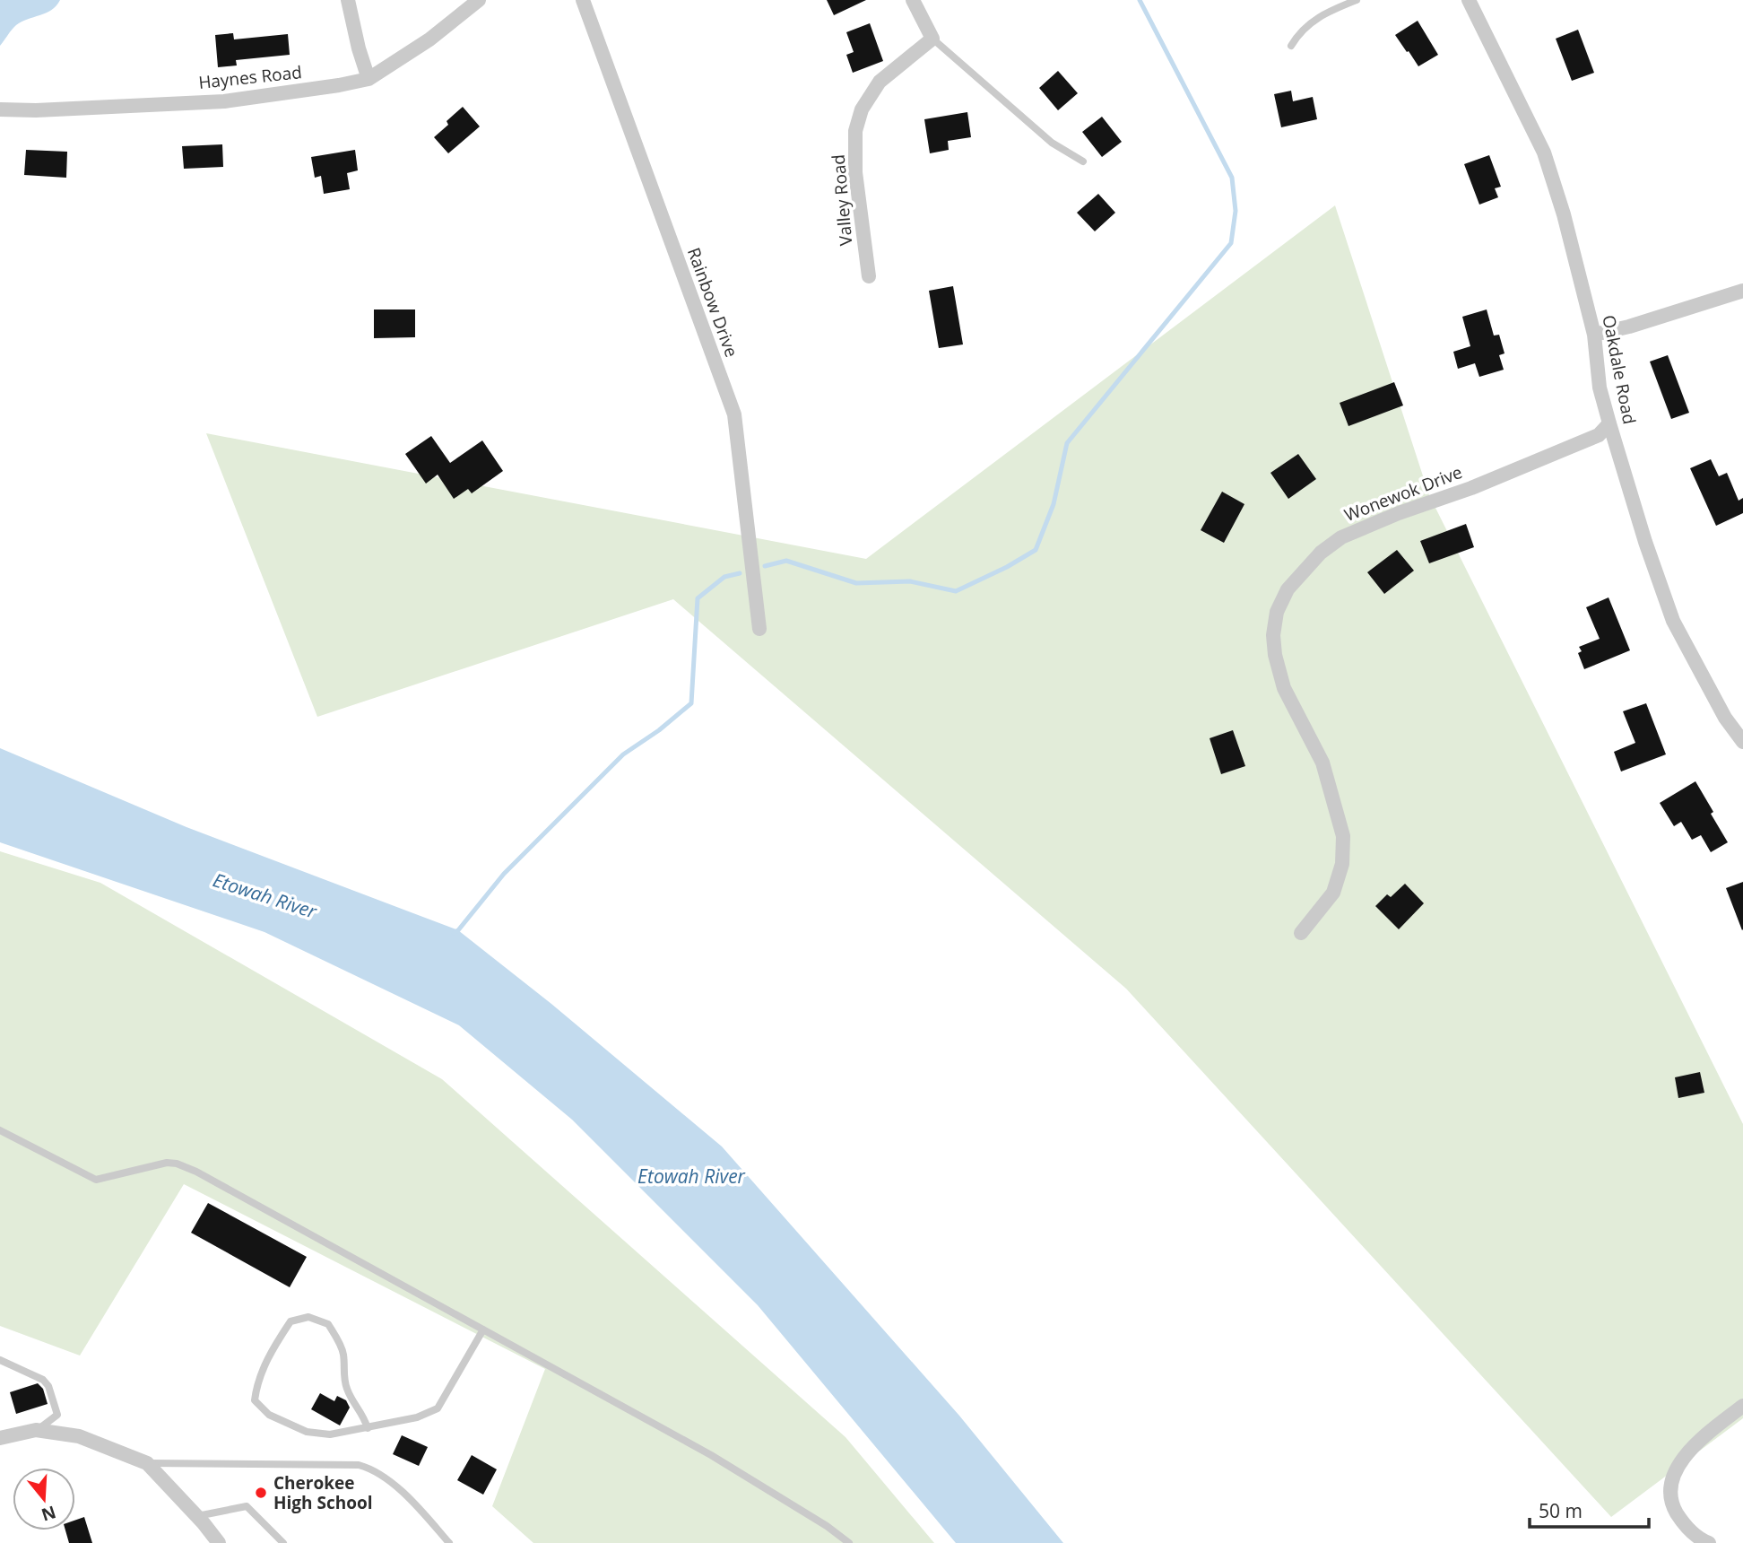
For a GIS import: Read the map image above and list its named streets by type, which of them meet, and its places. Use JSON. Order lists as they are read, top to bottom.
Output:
{
  "streets": {
    "street": [
      "Haynes Road",
      "Valley Road",
      "Rainbow Drive",
      "Oakdale Road",
      "Wonewok Drive"
    ]
  },
  "crossings": [
    ["Oakdale Road", "Wonewok Drive"]
  ],
  "water": ["Etowah River"],
  "places": ["Cherokee High School"],
  "scale_bar": "50 m",
  "north": "bottom"
}
